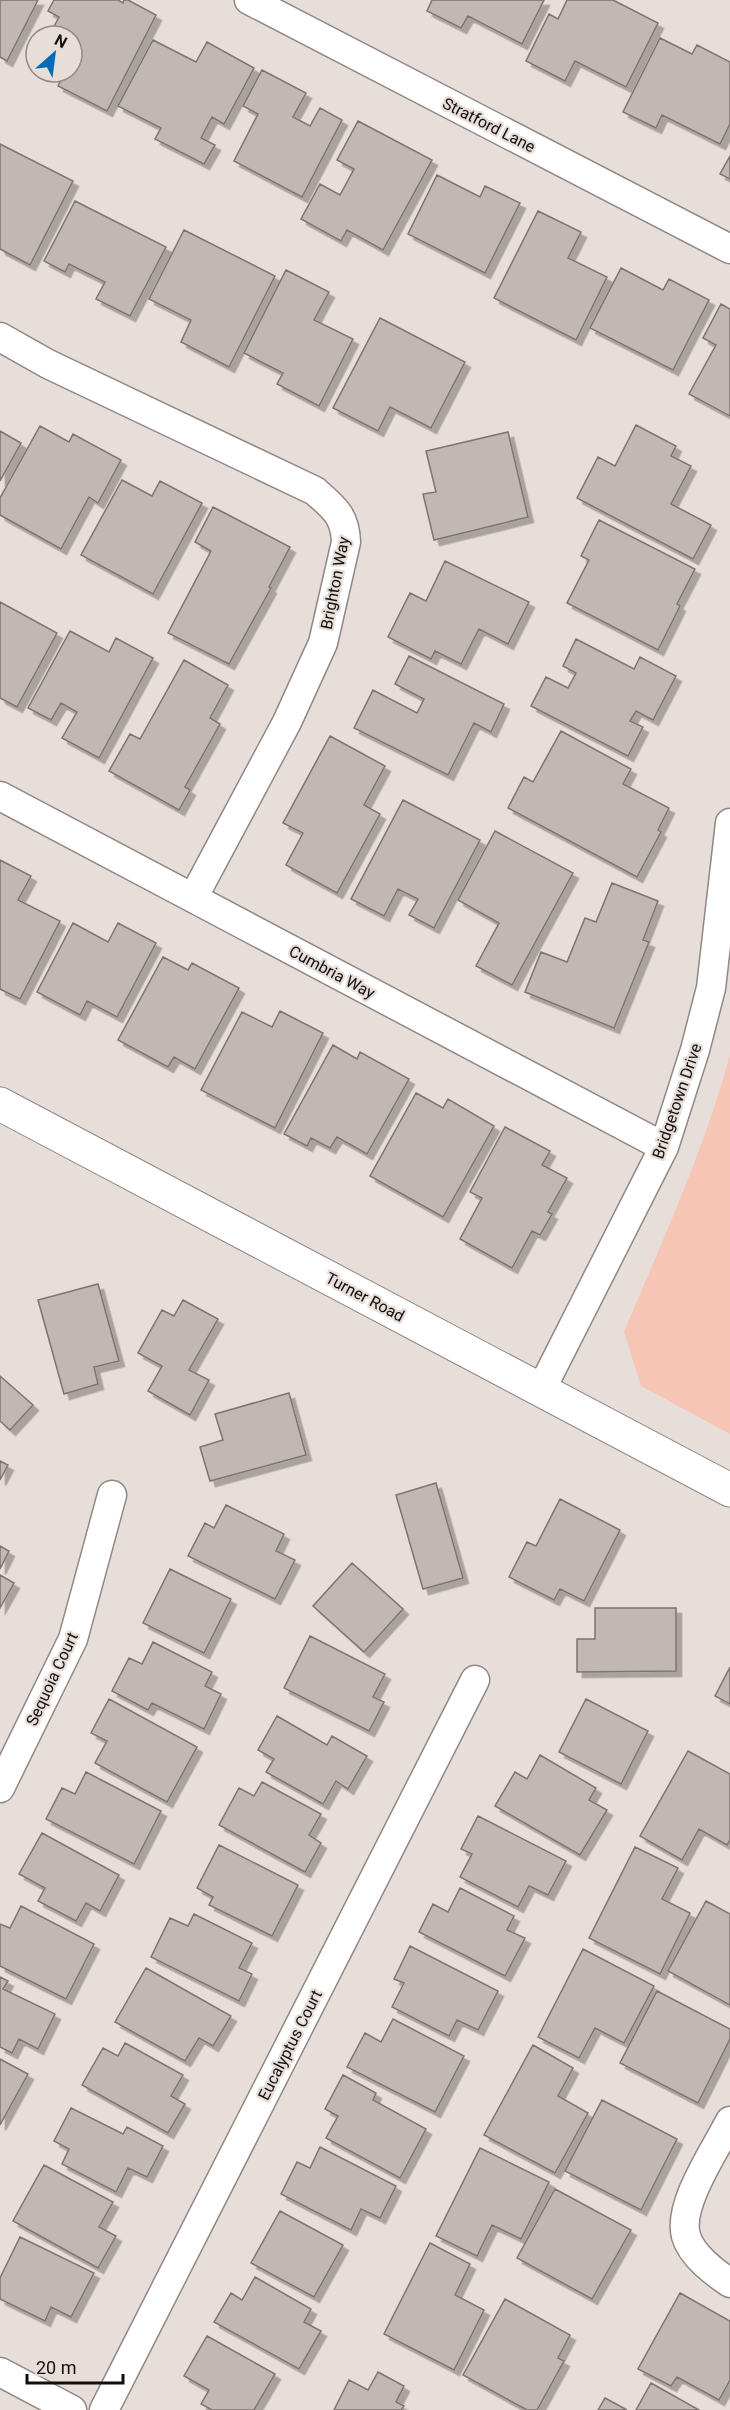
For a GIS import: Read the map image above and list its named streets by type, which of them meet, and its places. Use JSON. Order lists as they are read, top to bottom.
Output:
{
  "streets": {
    "main road": ["Turner Road"],
    "street": [
      "Stratford Lane",
      "Brighton Way",
      "Cumbria Way",
      "Bridgetown Drive",
      "Sequoia Court",
      "Eucalyptus Court"
    ]
  },
  "crossings": [
    ["Brighton Way", "Cumbria Way"],
    ["Cumbria Way", "Bridgetown Drive"],
    ["Bridgetown Drive", "Turner Road"]
  ],
  "scale_bar": "20 m",
  "north": "top right"
}
